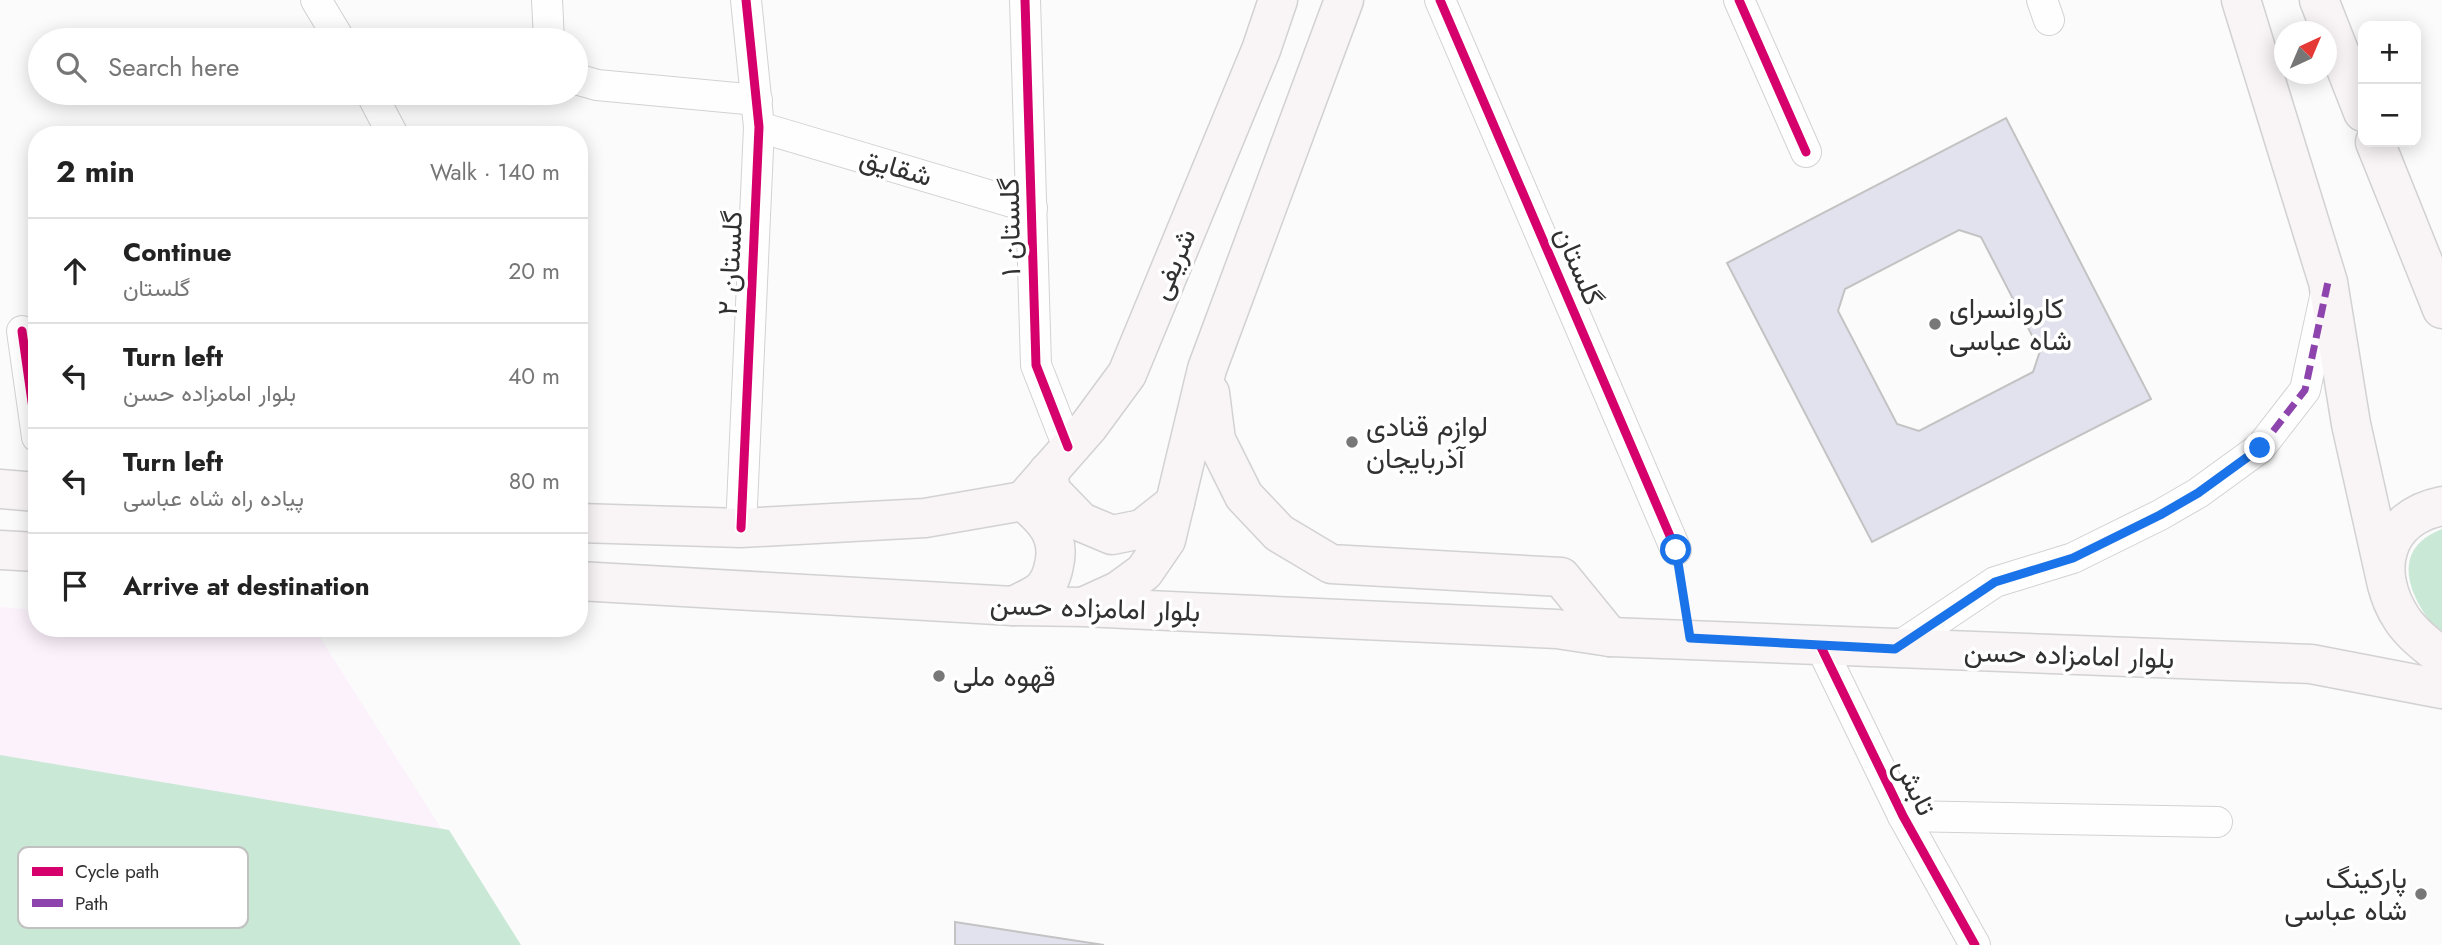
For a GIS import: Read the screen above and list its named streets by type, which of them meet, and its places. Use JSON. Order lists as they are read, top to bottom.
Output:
{
  "streets": {
    "main road": ["شریفی", "بلوار امامزاده حسن"],
    "street": [
      "شقایق",
      "گلستان ۱",
      "گلستان ۲",
      "گلستان",
      "تابش"
    ]
  },
  "crossings": [
    ["شقایق", "گلستان ۱"],
    ["شقایق", "گلستان ۲"],
    ["گلستان ۱", "شریفی"],
    ["بلوار امامزاده حسن", "تابش"]
  ],
  "places": [
    "کاروانسرای شاه عباسی",
    "لوازم قنادی آذربایجان",
    "قهوه ملی",
    "پارکینگ شاه عباسی"
  ],
  "legend": ["Cycle path", "Path"],
  "north": "top right",
  "page": {
    "map_buttons": ["+", "−"],
    "search": "Search here",
    "heading": ["2 min", "Walk · 140 m"],
    "list": [
      ["Continue", "گلستان", "20 m"],
      ["Turn left", "بلوار امامزاده حسن", "40 m"],
      ["Turn left", "پیاده راه شاه عباسی", "80 m"],
      "Arrive at destination"
    ]
  }
}
